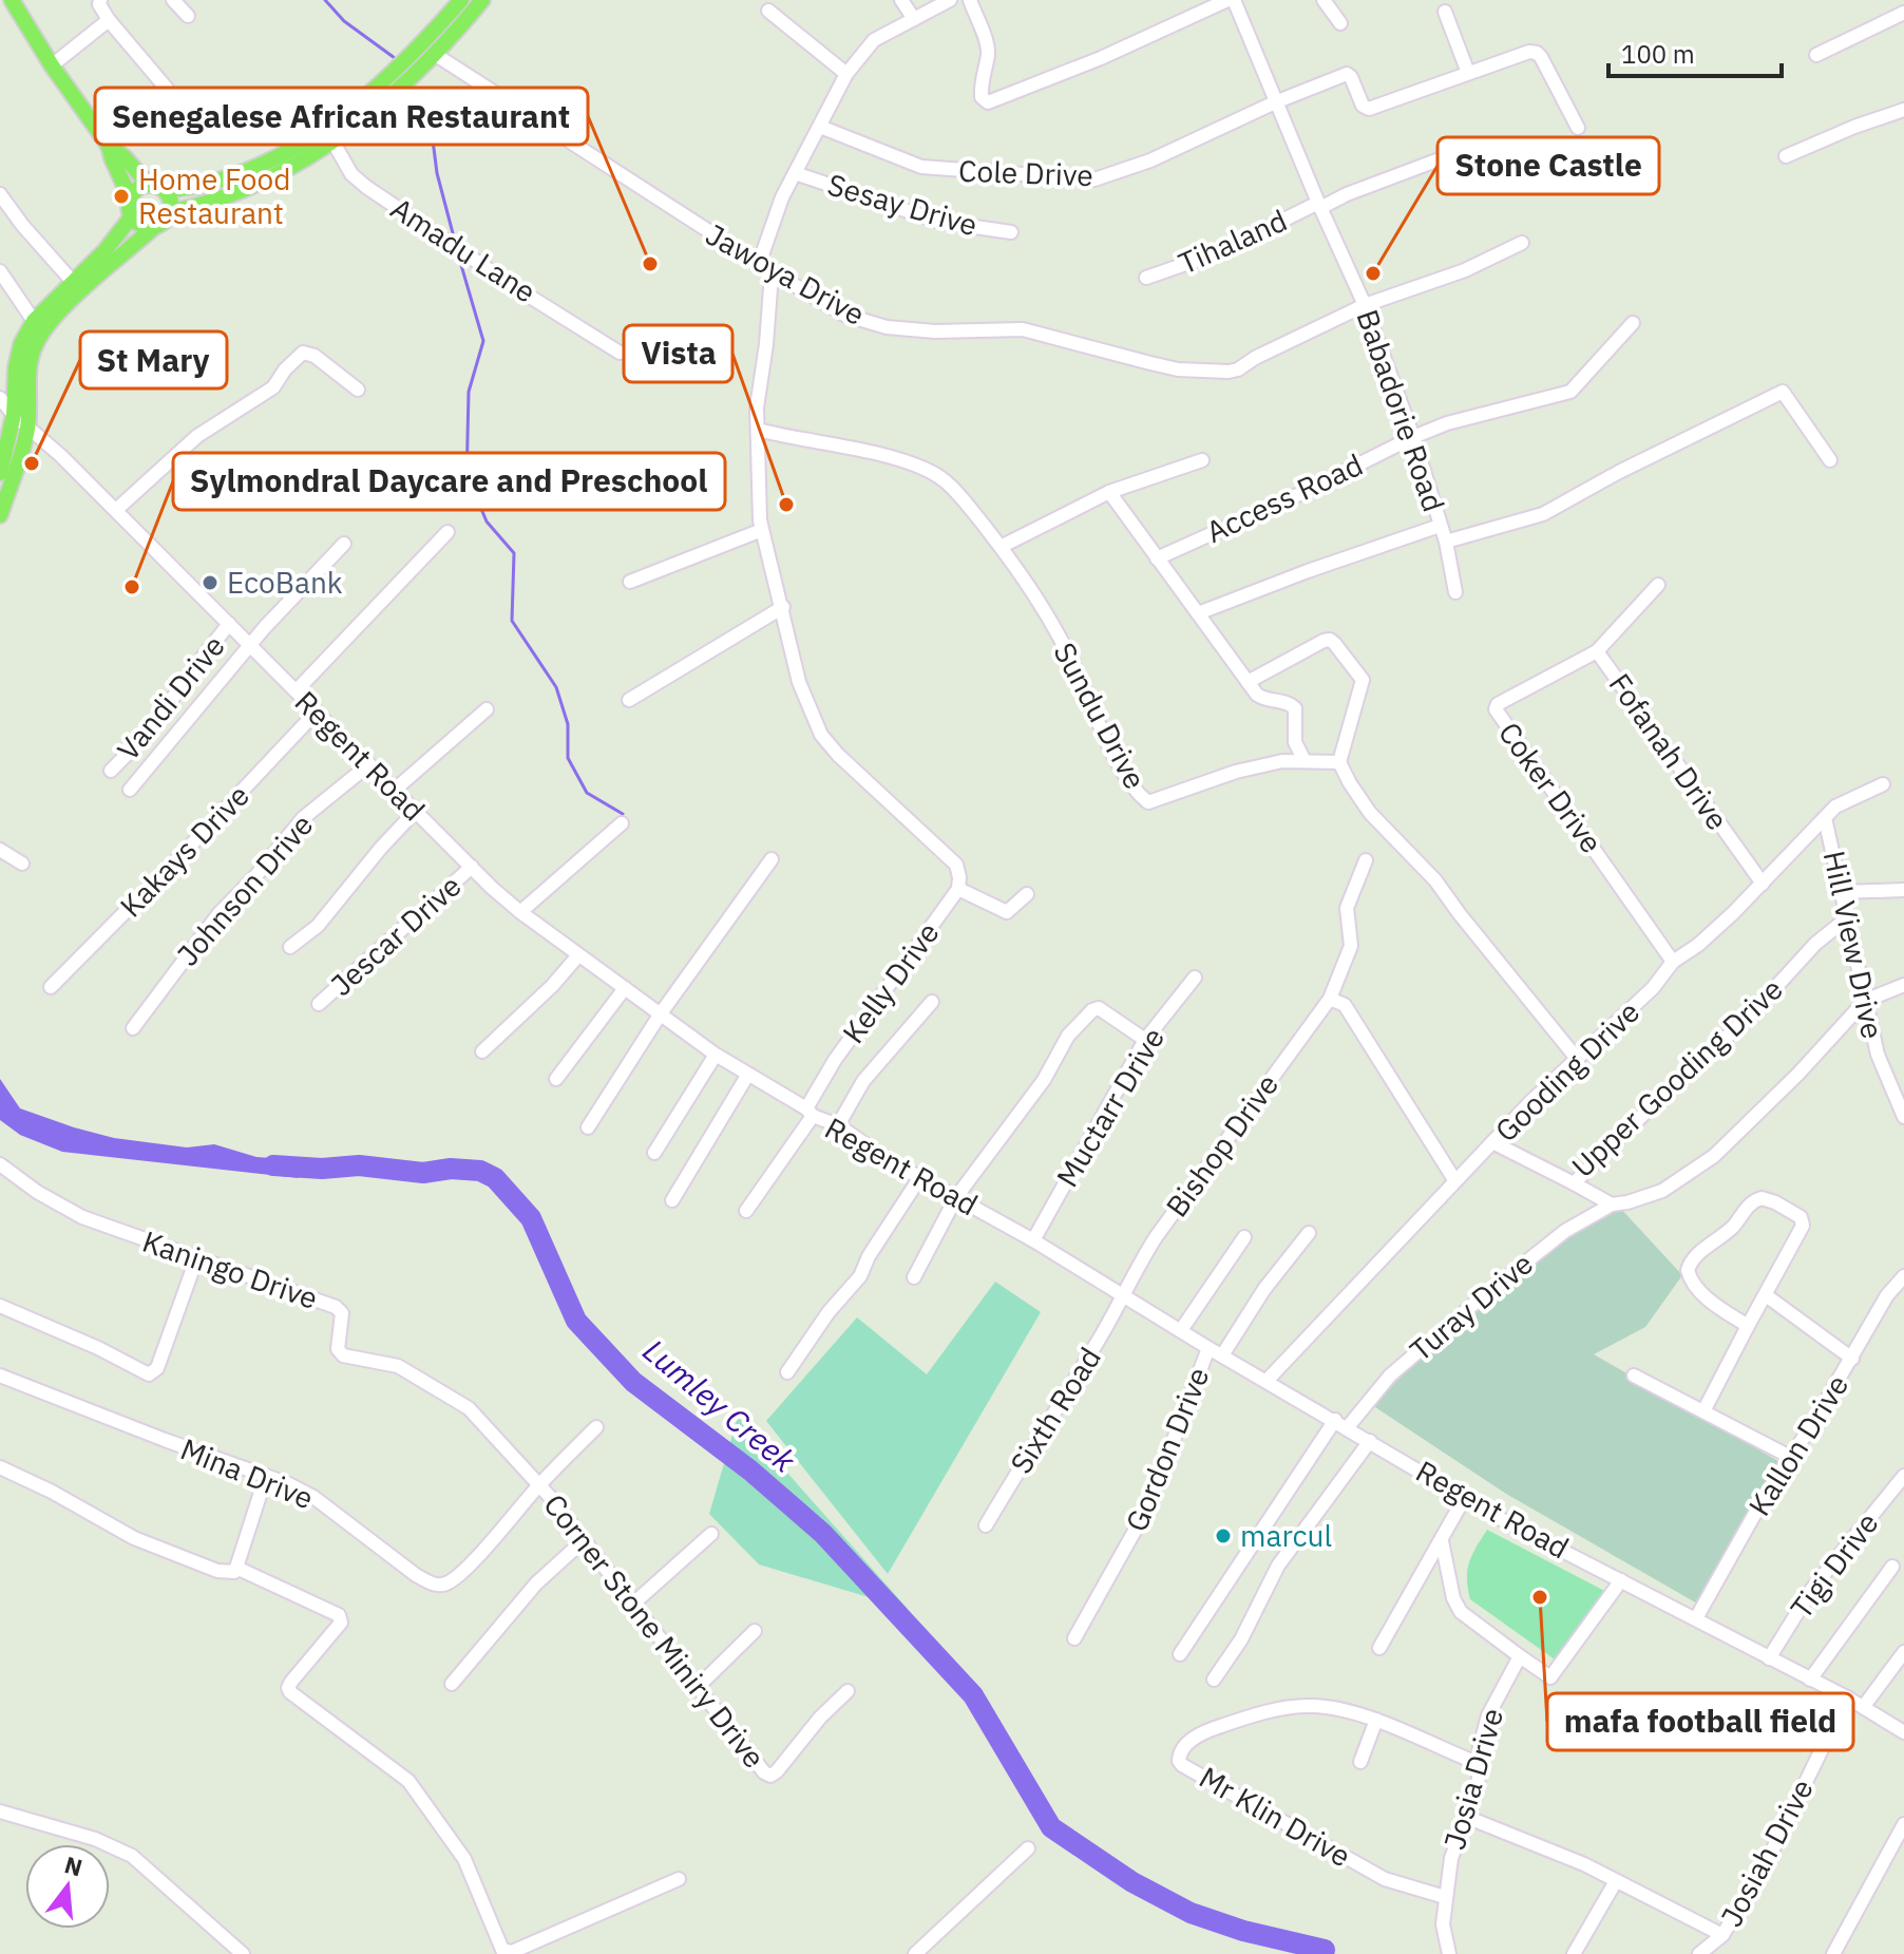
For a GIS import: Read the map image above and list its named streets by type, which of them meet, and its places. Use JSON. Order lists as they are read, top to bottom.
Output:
{
  "streets": {
    "street": [
      "Cole Drive",
      "Sesay Drive",
      "Tihaland",
      "Amadu Lane",
      "Jawoya Drive",
      "Babadorie Road",
      "Access Road",
      "Vandi Drive",
      "Sundu Drive",
      "Fofanah Drive",
      "Regent Road",
      "Coker Drive",
      "Kakays Drive",
      "Johnson Drive",
      "Jescar Drive",
      "Hill View Drive",
      "Kelly Drive",
      "Gooding Drive",
      "Upper Gooding Drive",
      "Muctarr Drive",
      "Bishop Drive",
      "Kaningo Drive",
      "Turay Drive",
      "Sixth Road",
      "Kallon Drive",
      "Gordon Drive",
      "Mina Drive",
      "Tigi Drive",
      "Corner Stone Miniry Drive",
      "Josia Drive",
      "Mr Klin Drive",
      "Josiah Drive"
    ]
  },
  "crossings": [
    ["Cole Drive", "Babadorie Road"],
    ["Tihaland", "Babadorie Road"],
    ["Jawoya Drive", "Babadorie Road"],
    ["Babadorie Road", "Access Road"],
    ["Vandi Drive", "Regent Road"],
    ["Fofanah Drive", "Coker Drive"],
    ["Fofanah Drive", "Gooding Drive"],
    ["Regent Road", "Kakays Drive"],
    ["Regent Road", "Johnson Drive"],
    ["Regent Road", "Jescar Drive"],
    ["Regent Road", "Kelly Drive"],
    ["Regent Road", "Gooding Drive"],
    ["Regent Road", "Muctarr Drive"],
    ["Regent Road", "Bishop Drive"],
    ["Regent Road", "Turay Drive"],
    ["Regent Road", "Sixth Road"],
    ["Regent Road", "Kallon Drive"],
    ["Regent Road", "Gordon Drive"],
    ["Regent Road", "Tigi Drive"],
    ["Regent Road", "Josiah Drive"],
    ["Coker Drive", "Gooding Drive"],
    ["Hill View Drive", "Gooding Drive"],
    ["Hill View Drive", "Upper Gooding Drive"],
    ["Hill View Drive", "Turay Drive"],
    ["Gooding Drive", "Upper Gooding Drive"],
    ["Bishop Drive", "Sixth Road"],
    ["Kaningo Drive", "Mina Drive"],
    ["Kaningo Drive", "Corner Stone Miniry Drive"],
    ["Mina Drive", "Corner Stone Miniry Drive"],
    ["Josia Drive", "Mr Klin Drive"]
  ],
  "water": ["Lumley Creek"],
  "places": [
    "Home Food Restaurant",
    "Senegalese African Restaurant",
    "Stone Castle",
    "St Mary",
    "Vista",
    "EcoBank",
    "Sylmondral Daycare and Preschool",
    "marcul",
    "mafa football field"
  ],
  "scale_bar": "100 m",
  "north": "top"
}
